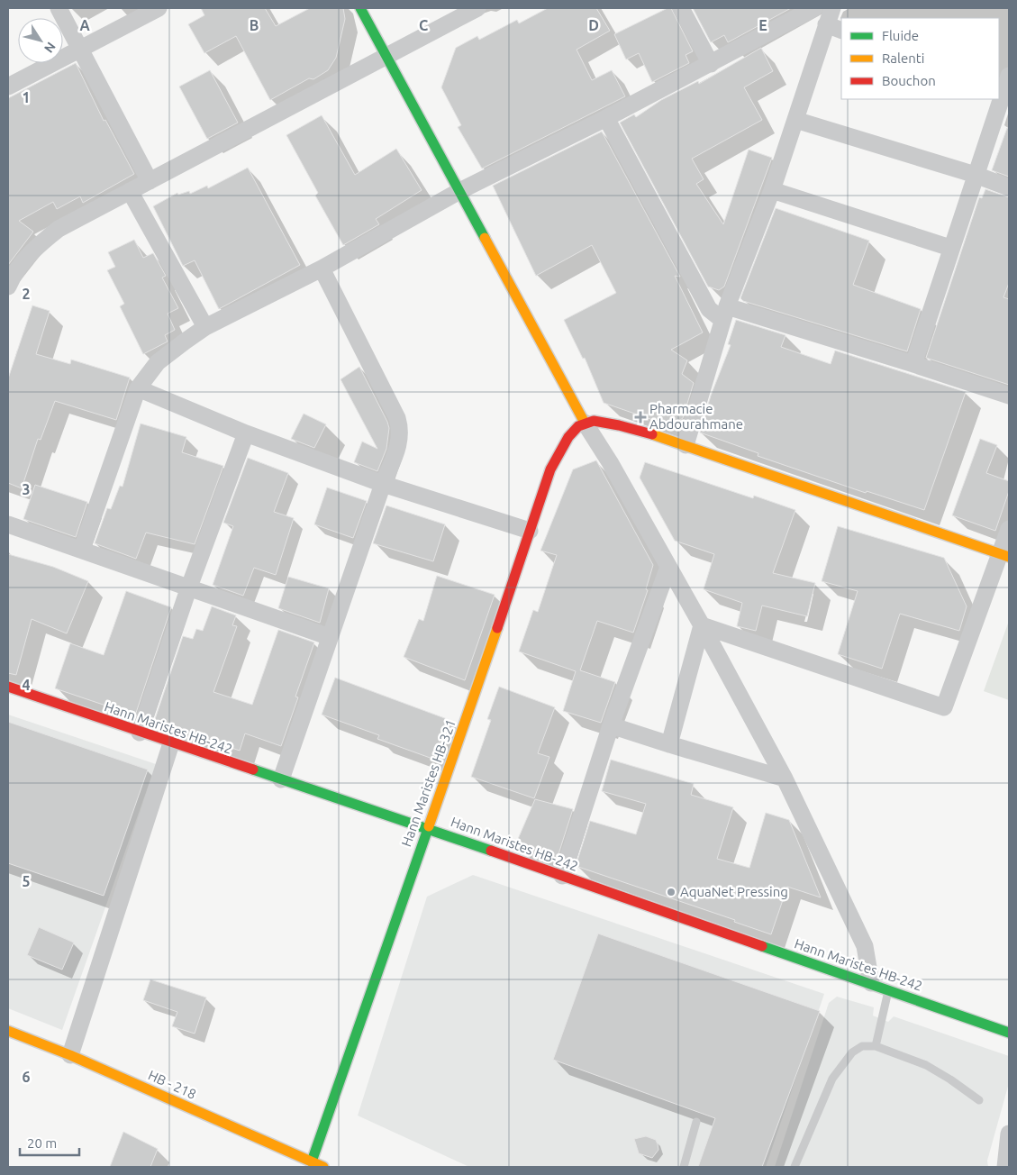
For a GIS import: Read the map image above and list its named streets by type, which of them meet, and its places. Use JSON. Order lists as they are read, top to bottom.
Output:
{
  "streets": {
    "street": ["Hann Maristes HB-242", "Hann Maristes HB-321", "HB - 218"]
  },
  "crossings": [
    ["Hann Maristes HB-242", "Hann Maristes HB-321"],
    ["Hann Maristes HB-321", "HB - 218"]
  ],
  "places": {
    "health": ["Pharmacie Abdourahmane"],
    "other": ["AquaNet Pressing"]
  },
  "legend": ["Fluide", "Ralenti", "Bouchon"],
  "scale_bar": "20 m",
  "north": "bottom right",
  "grid": {
    "columns": [
      "A",
      "B",
      "C",
      "D",
      "E"
    ],
    "rows": [
      "1",
      "2",
      "3",
      "4",
      "5",
      "6"
    ]
  }
}
